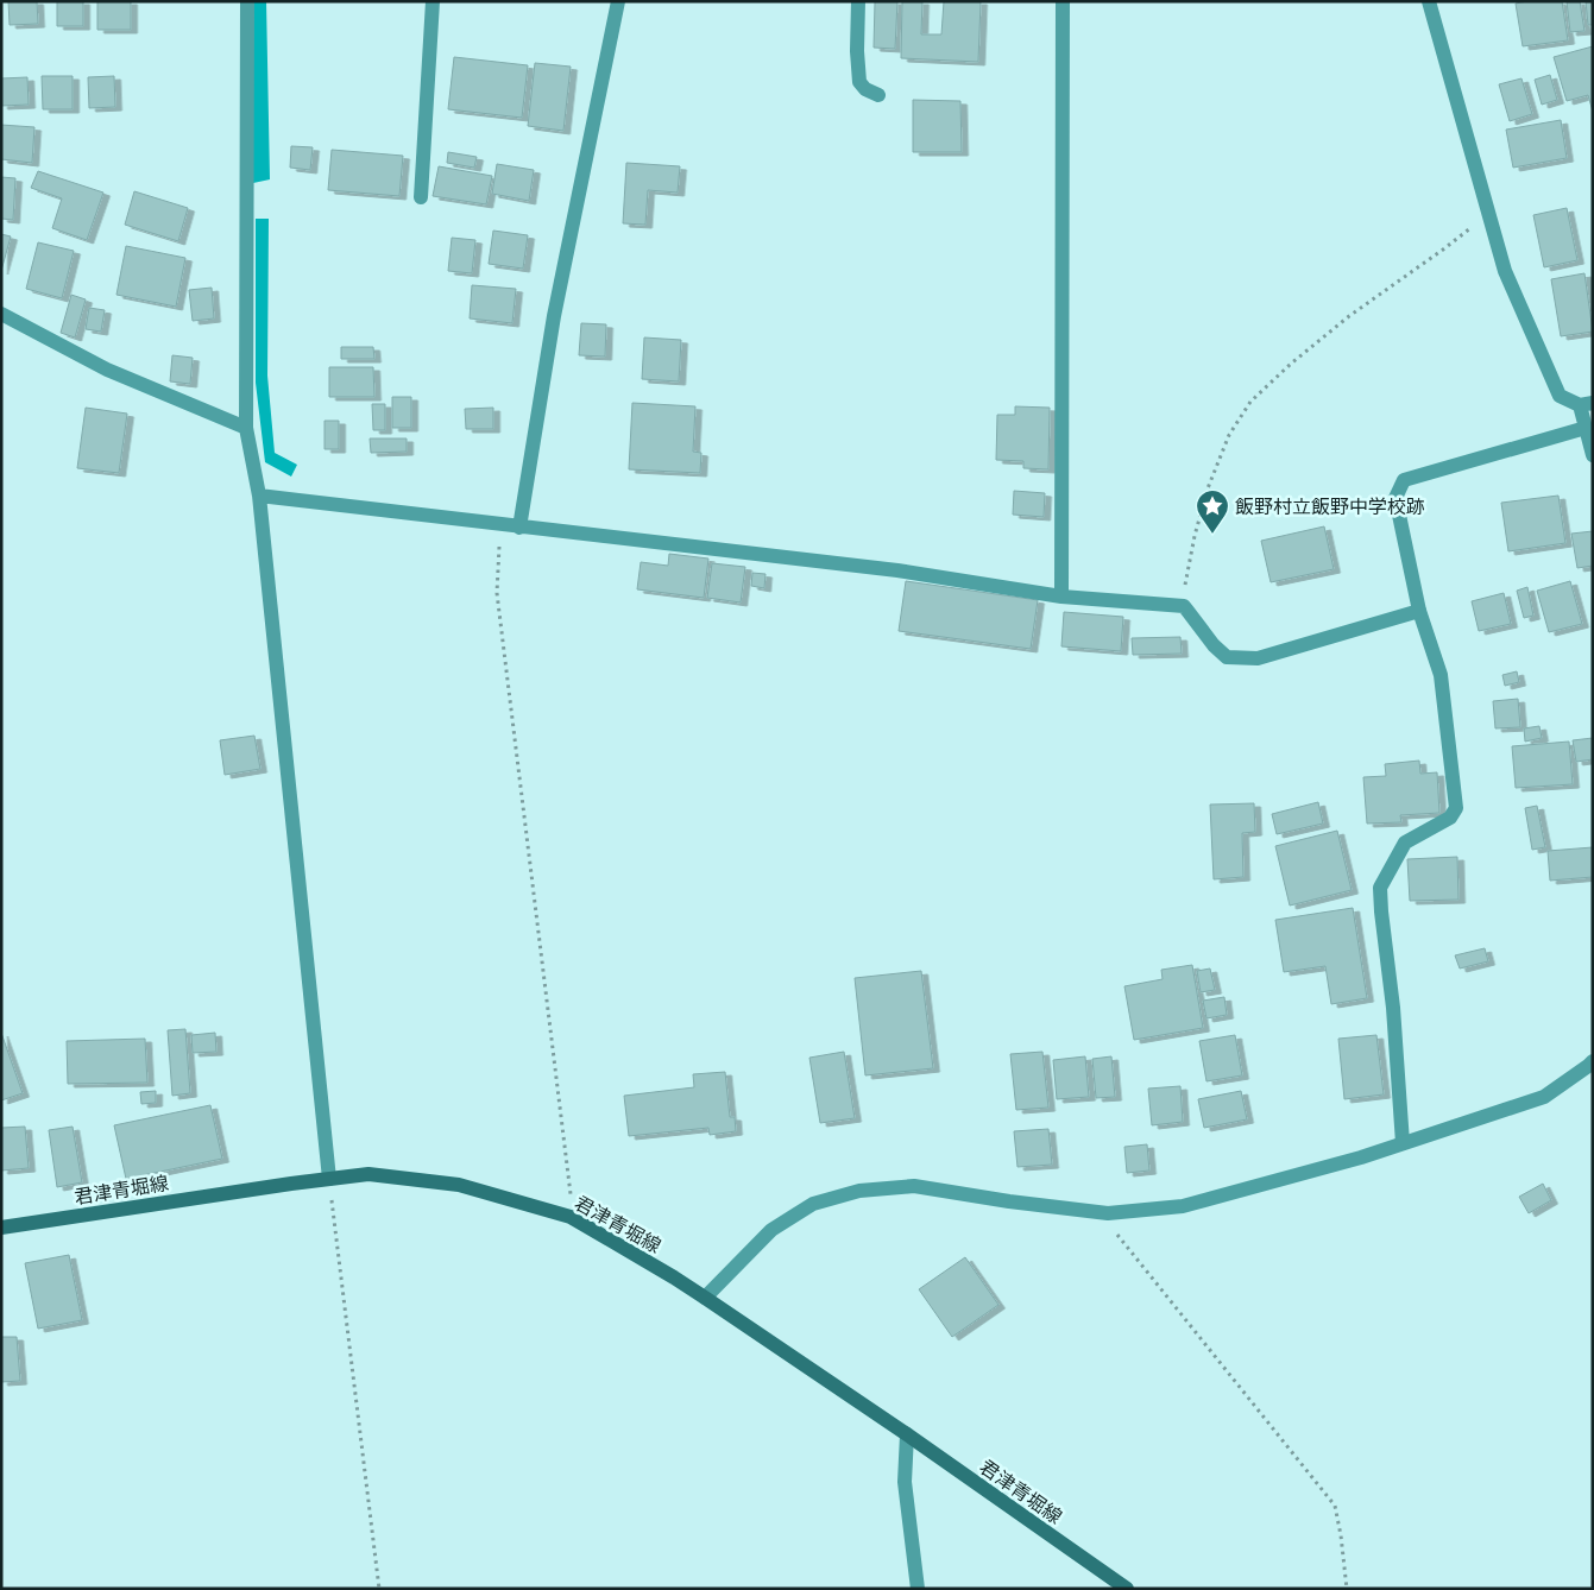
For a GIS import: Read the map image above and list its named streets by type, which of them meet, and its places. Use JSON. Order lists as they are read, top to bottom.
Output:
{
  "streets": {
    "main road": ["君津青堀線"]
  },
  "places": {
    "place": ["飯野村立飯野中学校跡"]
  }
}
